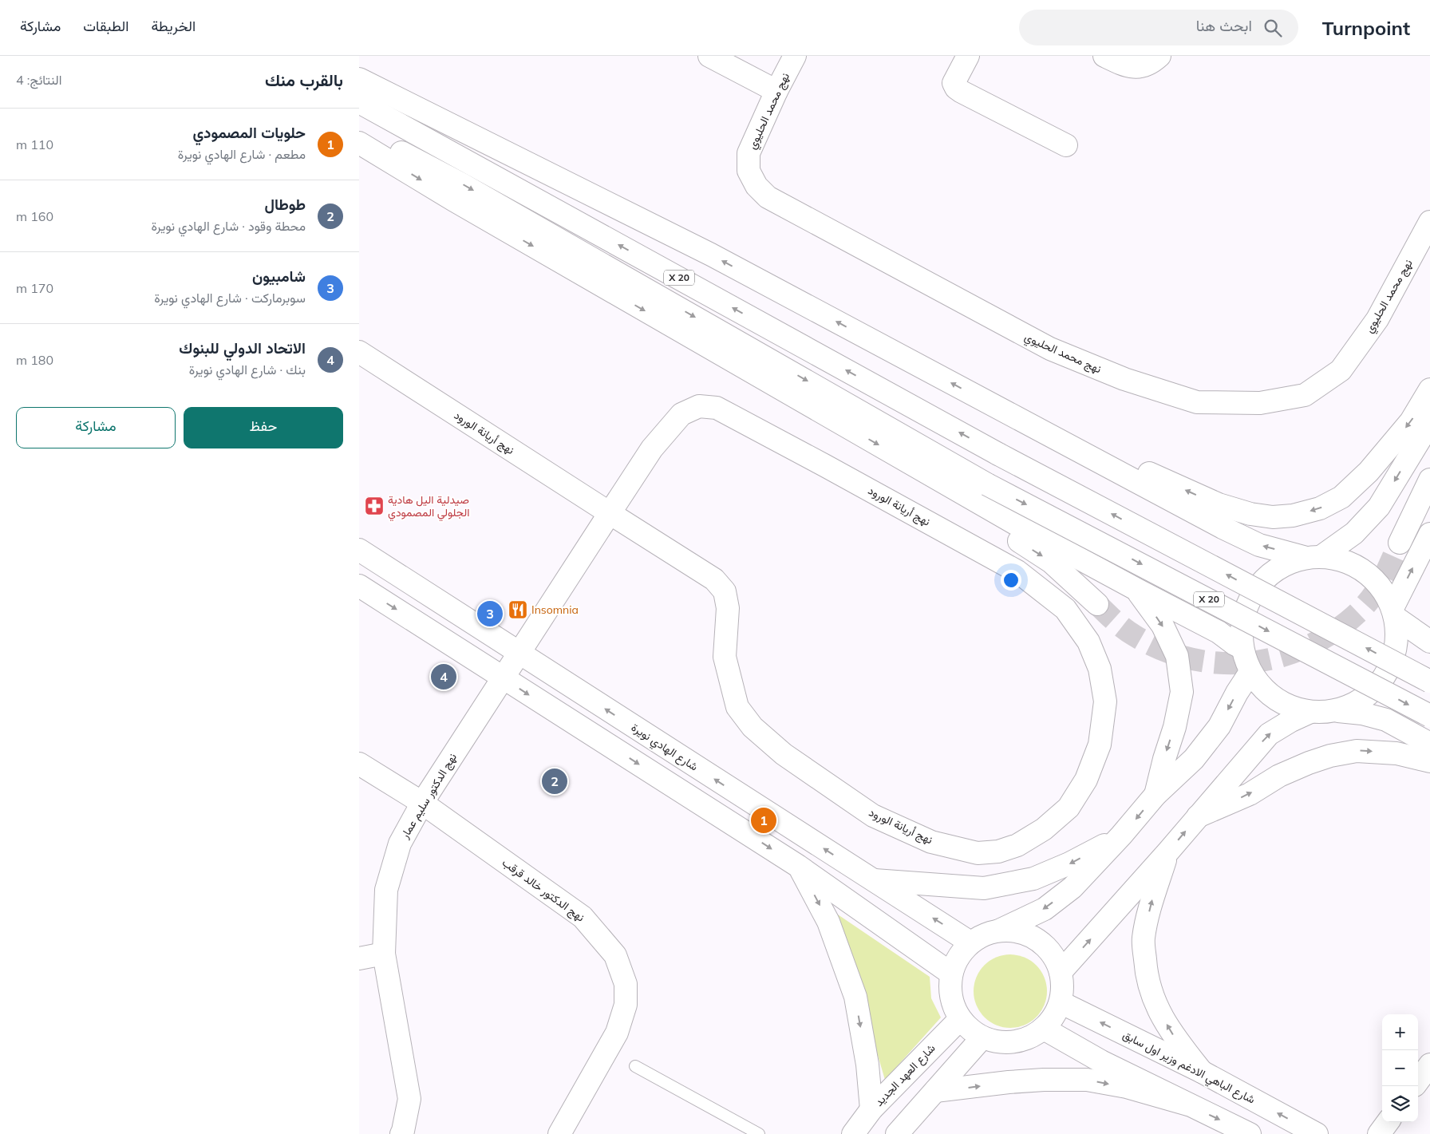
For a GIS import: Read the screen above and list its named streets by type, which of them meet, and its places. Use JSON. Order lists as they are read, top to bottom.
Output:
{
  "streets": {
    "main road": [
      "نهج محمد الحليوي",
      "X 20",
      "نهج أريانة الورود",
      "شارع الهادي نويرة",
      "نهج الدكتور سليم عمار",
      "نهج الدكتور خالد قرقب",
      "شارع الباهي الادغم وزير اول سابق",
      "شارع العهد الجديد"
    ]
  },
  "crossings": [
    ["نهج أريانة الورود", "شارع الهادي نويرة"],
    ["نهج أريانة الورود", "نهج الدكتور سليم عمار"],
    ["شارع الهادي نويرة", "نهج الدكتور سليم عمار"],
    ["شارع الهادي نويرة", "شارع الباهي الادغم وزير اول سابق"],
    ["شارع الهادي نويرة", "شارع العهد الجديد"],
    ["نهج الدكتور سليم عمار", "نهج الدكتور خالد قرقب"],
    ["شارع الباهي الادغم وزير اول سابق", "شارع العهد الجديد"]
  ],
  "places": {
    "pharmacy": ["صيدلية اليل هادية الجلولي المصمودي"],
    "restaurant": ["Insomnia"]
  },
  "page": {
    "header": "Turnpoint",
    "search": "ابحث هنا",
    "nav": ["الخريطة", "الطبقات", "مشاركة"],
    "heading": ["بالقرب منك", "النتائج: 4"],
    "list": [
      {
        "mark": "1",
        "name": "حلويات المصمودي",
        "note": "مطعم · شارع الهادي نويرة",
        "value": "110 m"
      },
      {
        "mark": "2",
        "name": "طوطال",
        "note": "محطة وقود · شارع الهادي نويرة",
        "value": "160 m"
      },
      {
        "mark": "3",
        "name": "شامبيون",
        "note": "سوبرماركت · شارع الهادي نويرة",
        "value": "170 m"
      },
      {
        "mark": "4",
        "name": "الاتحاد الدولي للبنوك",
        "note": "بنك · شارع الهادي نويرة",
        "value": "180 m"
      }
    ],
    "buttons": ["حفظ", "مشاركة"],
    "pins": [
      "3",
      "4",
      "2",
      "1"
    ],
    "map_buttons": ["+", "−"]
  }
}
